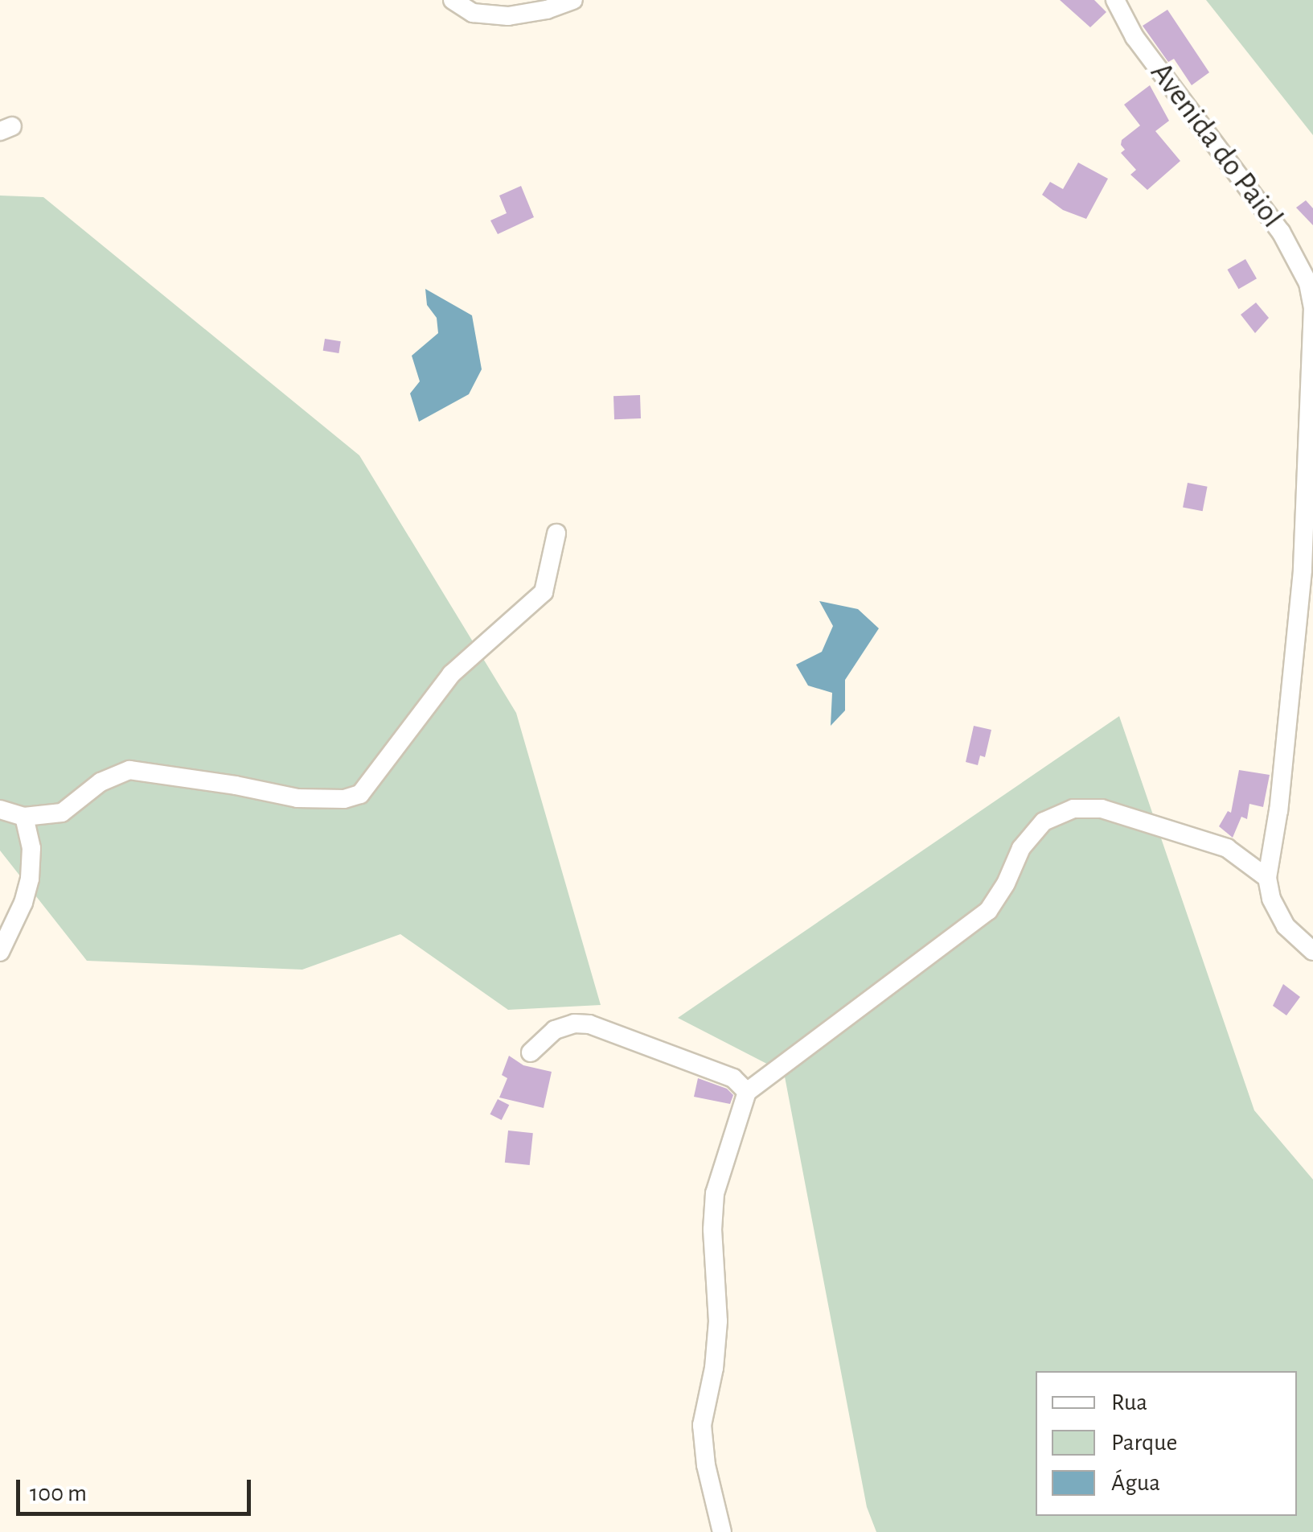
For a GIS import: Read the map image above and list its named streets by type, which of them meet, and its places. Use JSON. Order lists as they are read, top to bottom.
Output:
{
  "streets": {
    "street": ["Avenida do Paiol"]
  },
  "legend": ["Rua", "Parque", "Água"],
  "scale_bar": "100 m"
}
